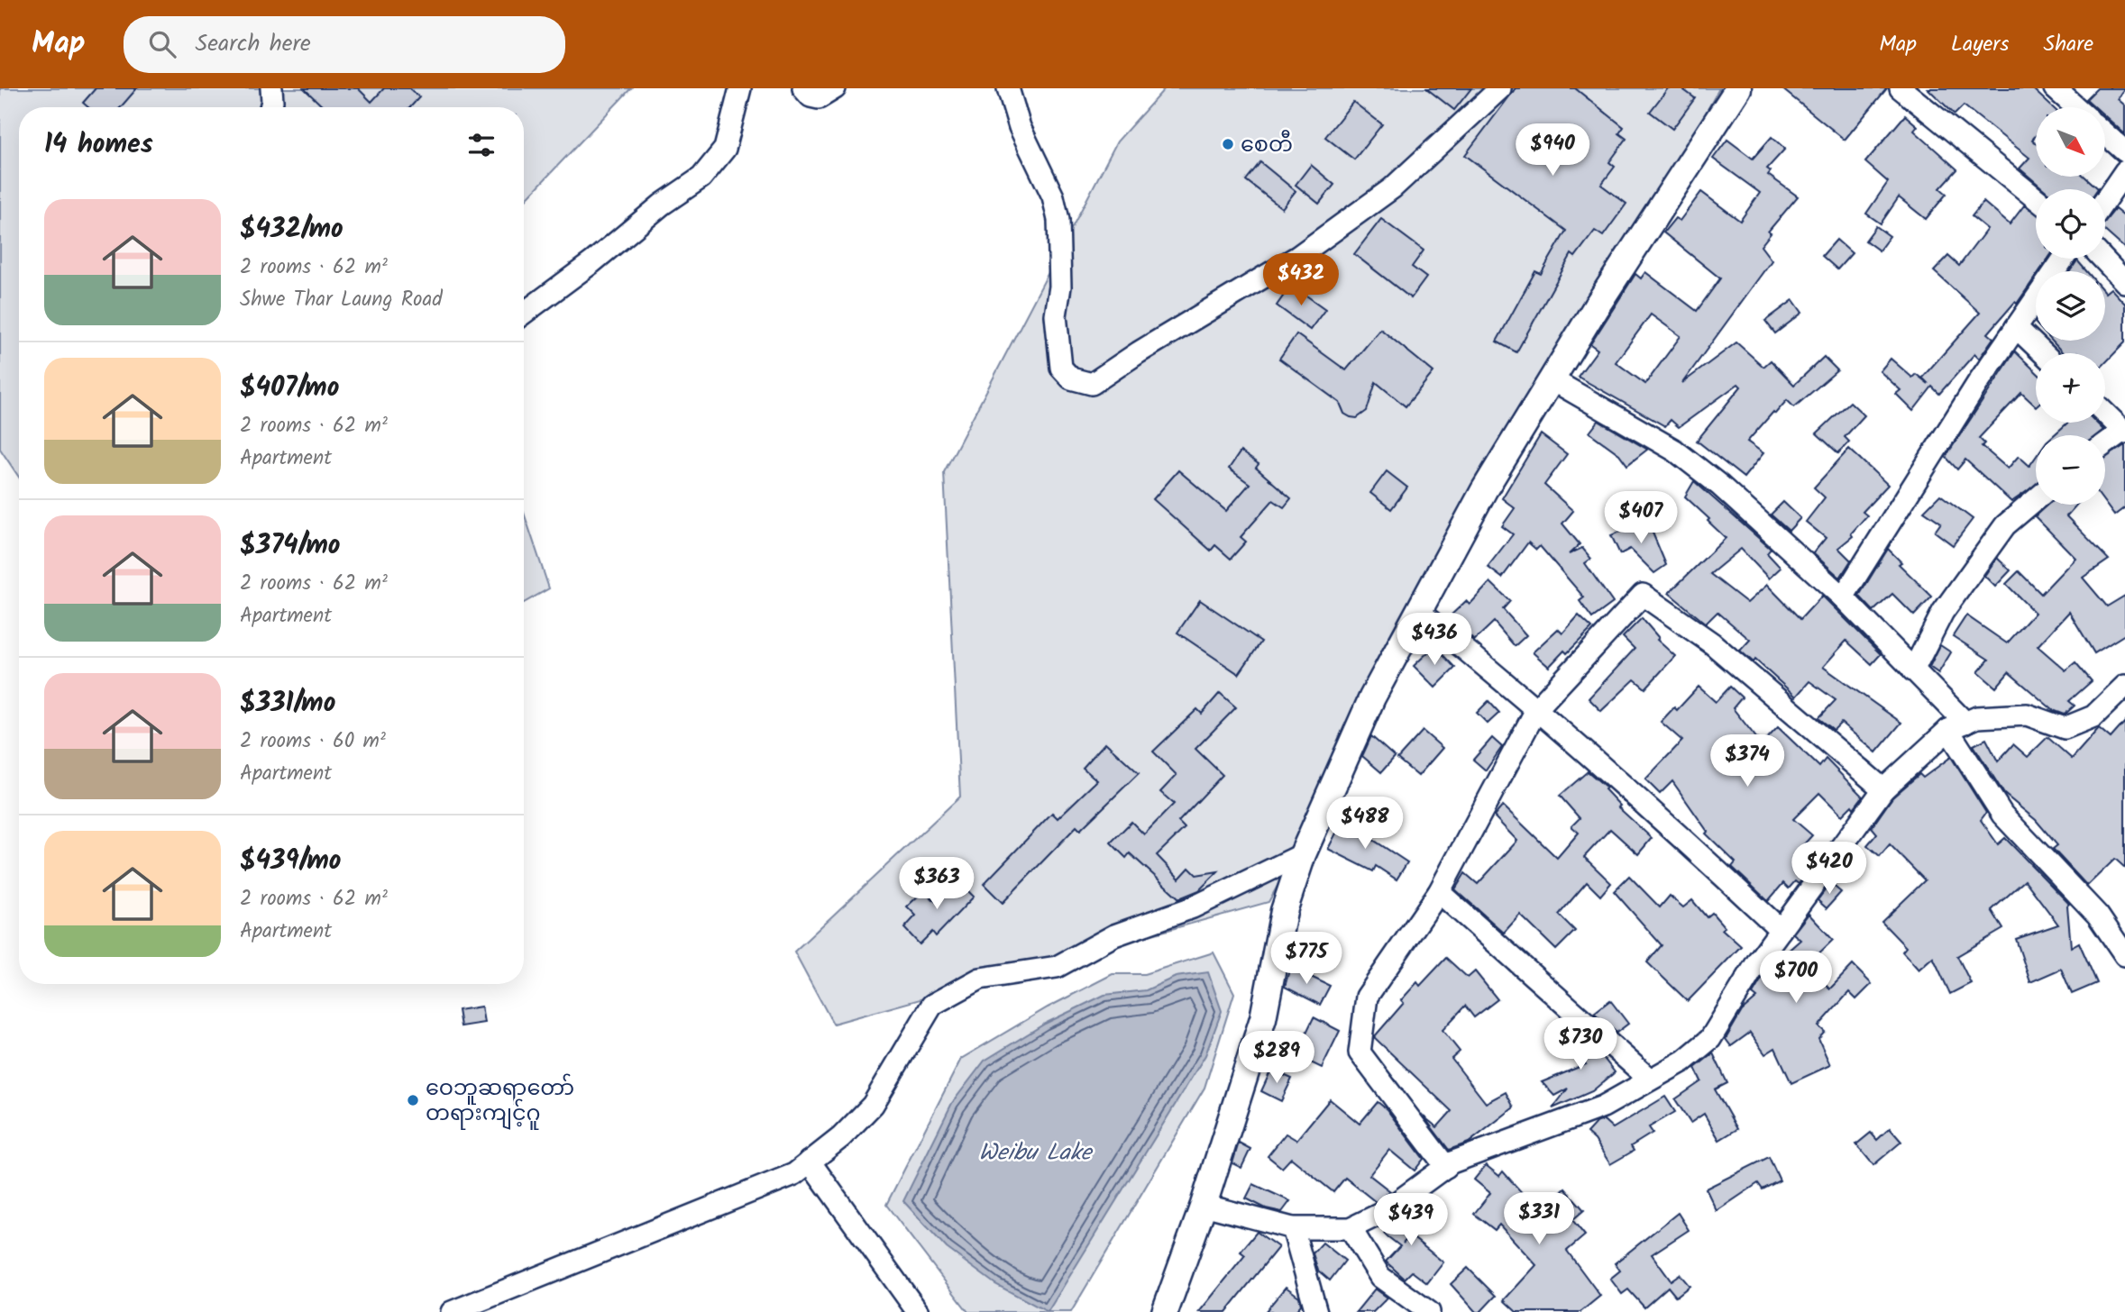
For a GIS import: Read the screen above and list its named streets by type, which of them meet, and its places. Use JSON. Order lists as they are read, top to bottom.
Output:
{
  "water": ["Weibu Lake"],
  "places": ["စေတီ", "ဝေဘူဆရာတော် တရားကျင့်ဂူ"],
  "north": "bottom right",
  "page": {
    "header": "Map",
    "search": "Search here",
    "nav": ["Map", "Layers", "Share"],
    "map_buttons": ["+", "−"],
    "heading": "14 homes",
    "price": [
      "$940",
      "$432",
      "$407",
      "$436",
      "$374",
      "$488",
      "$420",
      "$363",
      "$775",
      "$700",
      "$730",
      "$289",
      "$331",
      "$439"
    ],
    "list": [
      {
        "name": "$432/mo",
        "note": "2 rooms · 62 m² · Shwe Thar Laung Road"
      },
      {
        "name": "$407/mo",
        "note": "2 rooms · 62 m² · Apartment"
      },
      {
        "name": "$374/mo",
        "note": "2 rooms · 62 m² · Apartment"
      },
      {
        "name": "$331/mo",
        "note": "2 rooms · 60 m² · Apartment"
      },
      {
        "name": "$439/mo",
        "note": "2 rooms · 62 m² · Apartment"
      }
    ]
  }
}
